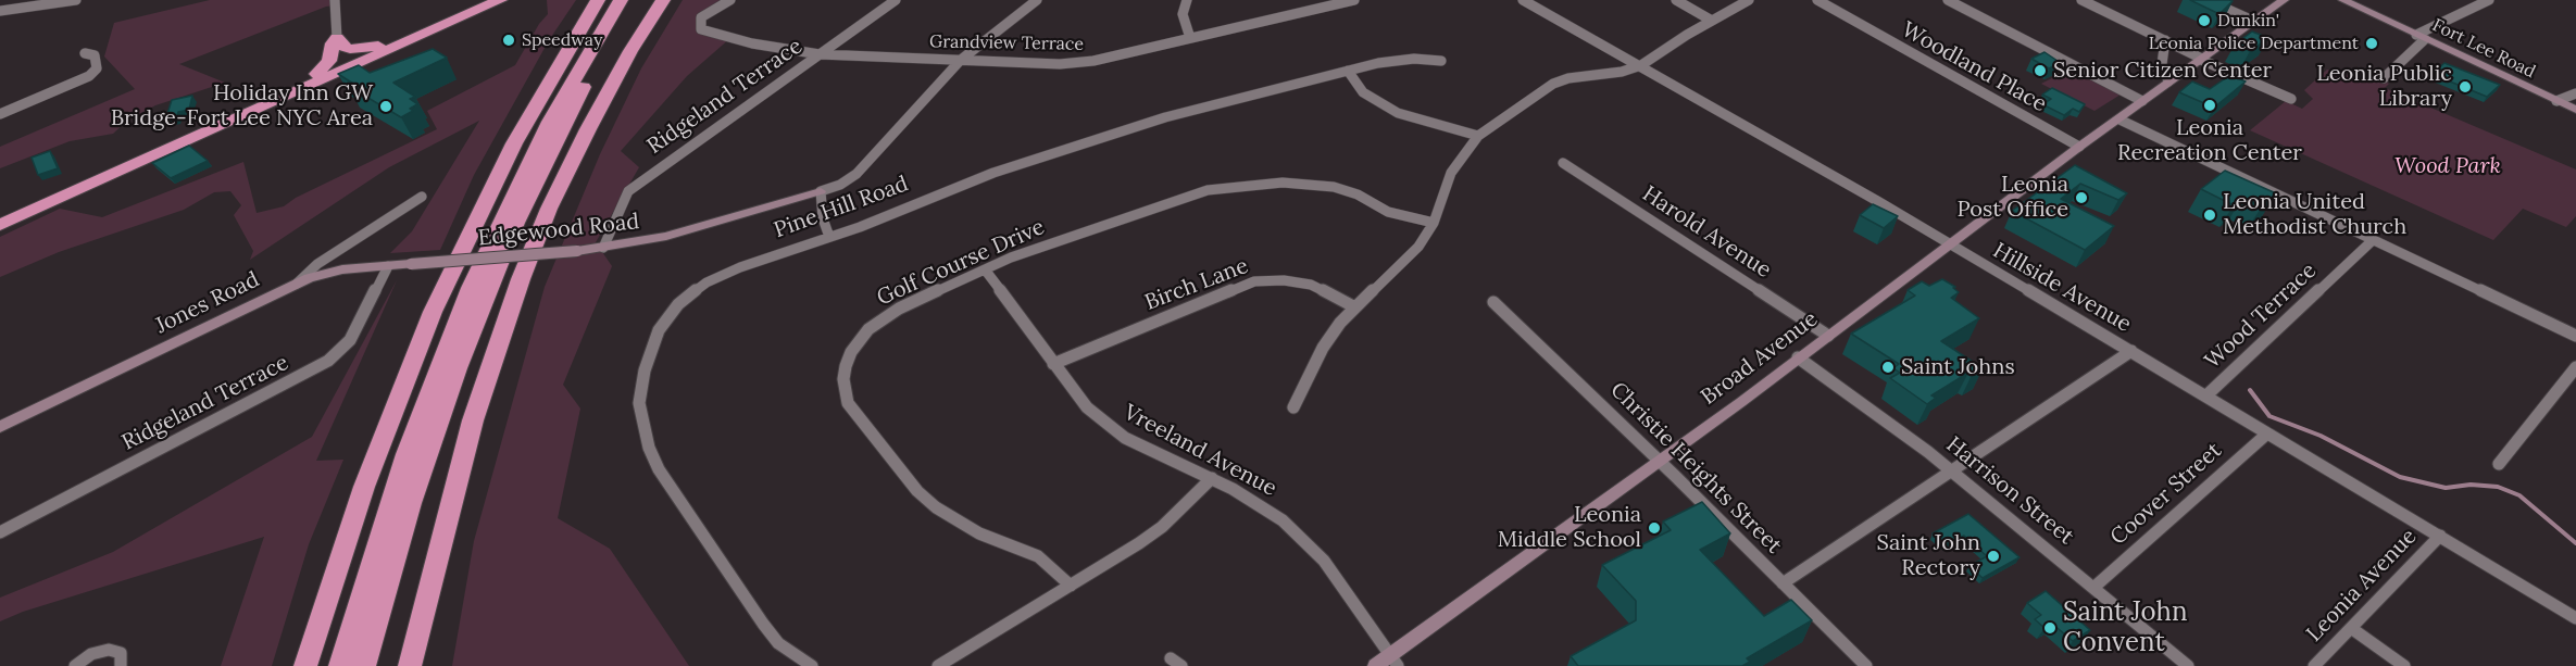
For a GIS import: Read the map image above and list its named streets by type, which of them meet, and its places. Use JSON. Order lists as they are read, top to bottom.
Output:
{
  "streets": {
    "street": [
      "Grandview Terrace",
      "Fort Lee Road",
      "Woodland Place",
      "Ridgeland Terrace",
      "Pine Hill Road",
      "Edgewood Road",
      "Harold Avenue",
      "Golf Course Drive",
      "Birch Lane",
      "Hillside Avenue",
      "Jones Road",
      "Wood Terrace",
      "Broad Avenue",
      "Vreeland Avenue",
      "Christie Heights Street",
      "Harrison Street",
      "Coover Street",
      "Leonia Avenue"
    ]
  },
  "crossings": [
    ["Grandview Terrace", "Ridgeland Terrace"],
    ["Woodland Place", "Broad Avenue"],
    ["Ridgeland Terrace", "Edgewood Road"],
    ["Edgewood Road", "Jones Road"],
    ["Harold Avenue", "Broad Avenue"],
    ["Golf Course Drive", "Vreeland Avenue"],
    ["Birch Lane", "Vreeland Avenue"],
    ["Hillside Avenue", "Wood Terrace"],
    ["Hillside Avenue", "Broad Avenue"],
    ["Hillside Avenue", "Coover Street"],
    ["Hillside Avenue", "Leonia Avenue"],
    ["Broad Avenue", "Vreeland Avenue"],
    ["Broad Avenue", "Christie Heights Street"],
    ["Broad Avenue", "Harrison Street"],
    ["Harrison Street", "Coover Street"]
  ],
  "parks": ["Wood Park"],
  "places": [
    "Dunkin'",
    "Speedway",
    "Leonia Police Department",
    "Senior Citizen Center",
    "Leonia Public Library",
    "Leonia Recreation Center",
    "Holiday Inn GW Bridge-Fort Lee NYC Area",
    "Leonia Post Office",
    "Leonia United Methodist Church",
    "Saint Johns",
    "Leonia Middle School",
    "Saint John Rectory",
    "Saint John Convent"
  ]
}
